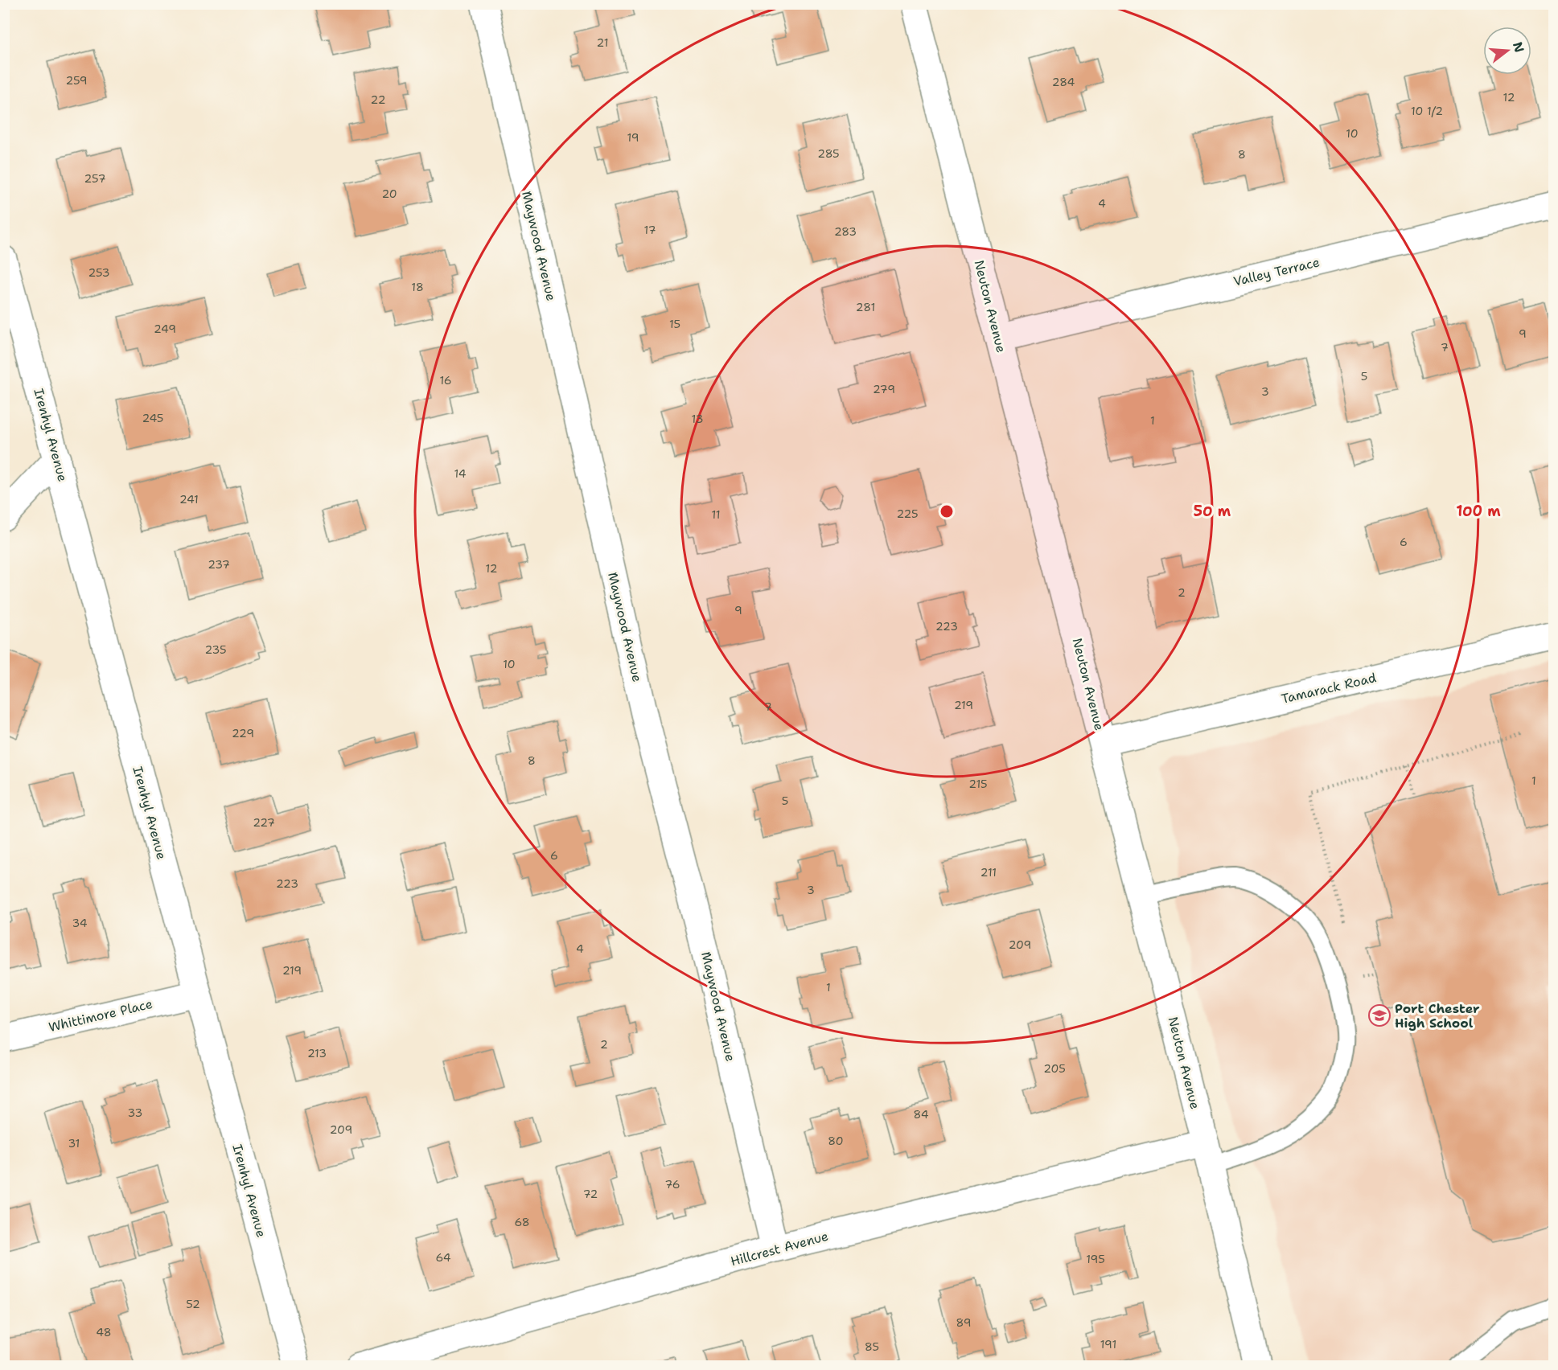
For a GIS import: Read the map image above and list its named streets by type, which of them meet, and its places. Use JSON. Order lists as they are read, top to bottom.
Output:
{
  "streets": {
    "street": [
      "Maywood Avenue",
      "Valley Terrace",
      "Neuton Avenue",
      "Irenhyl Avenue",
      "Tamarack Road",
      "Whittimore Place",
      "Hillcrest Avenue"
    ]
  },
  "crossings": [
    ["Maywood Avenue", "Hillcrest Avenue"],
    ["Valley Terrace", "Neuton Avenue"],
    ["Neuton Avenue", "Tamarack Road"],
    ["Neuton Avenue", "Hillcrest Avenue"],
    ["Irenhyl Avenue", "Whittimore Place"]
  ],
  "places": {
    "school or university": ["Port Chester High School"]
  },
  "house_numbers": [
    "21",
    "259",
    "284",
    "12",
    "22",
    "10 1/2",
    "10",
    "19",
    "285",
    "8",
    "257",
    "20",
    "4",
    "17",
    "283",
    "253",
    "18",
    "281",
    "15",
    "249",
    "9",
    "7",
    "5",
    "16",
    "279",
    "3",
    "245",
    "13",
    "1",
    "14",
    "241",
    "225",
    "11",
    "6",
    "237",
    "12",
    "2",
    "9",
    "223",
    "235",
    "10",
    "219",
    "7",
    "229",
    "8",
    "1",
    "215",
    "5",
    "227",
    "6",
    "211",
    "223",
    "3",
    "34",
    "209",
    "4",
    "219",
    "1",
    "2",
    "213",
    "205",
    "33",
    "84",
    "209",
    "80",
    "31",
    "76",
    "72",
    "68",
    "64",
    "195",
    "52",
    "89",
    "48",
    "191",
    "85"
  ],
  "north": "right",
  "rings": ["50 m", "100 m"]
}
